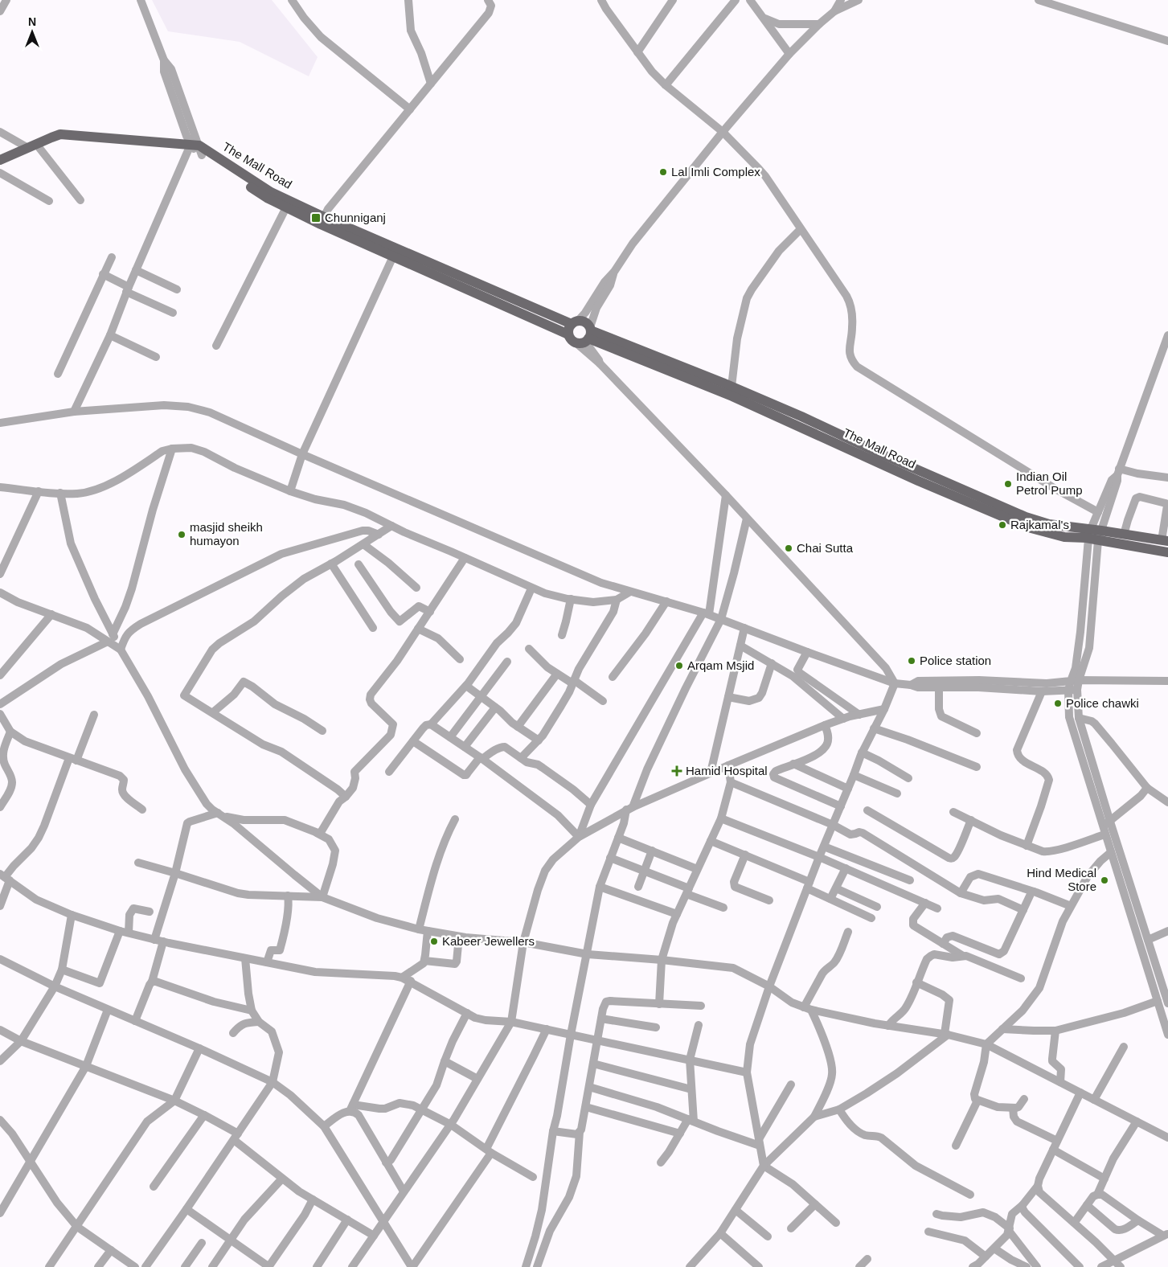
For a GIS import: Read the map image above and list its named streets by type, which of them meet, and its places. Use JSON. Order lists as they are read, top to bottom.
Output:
{
  "streets": {
    "main road": ["The Mall Road"]
  },
  "places": {
    "other": [
      "Lal Imli Complex",
      "Indian Oil Petrol Pump",
      "Rajkamal's",
      "masjid sheikh humayon",
      "Chai Sutta",
      "Police station",
      "Arqam Msjid",
      "Police chawki",
      "Hind Medical Store",
      "Kabeer Jewellers"
    ],
    "transit": ["Chunniganj"],
    "health": ["Hamid Hospital"]
  },
  "north": "top"
}
